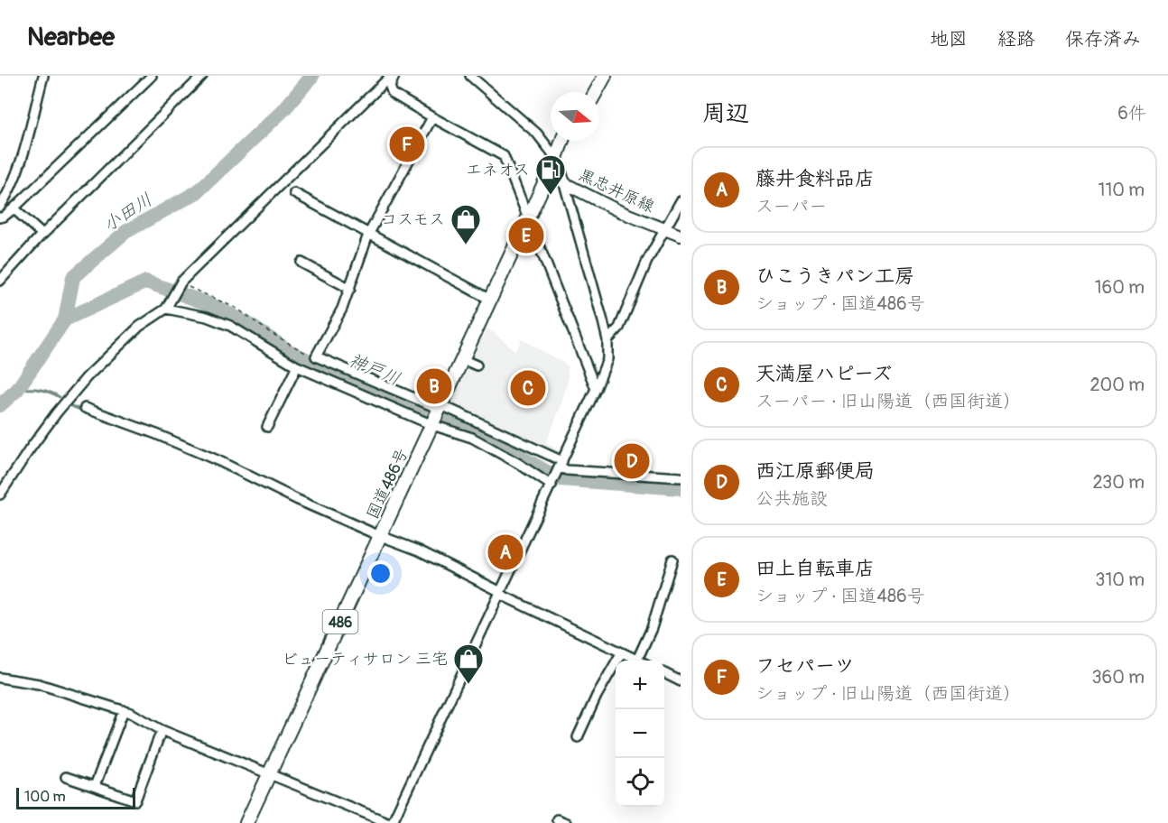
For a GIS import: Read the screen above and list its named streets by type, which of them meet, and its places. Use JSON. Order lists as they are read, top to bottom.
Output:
{
  "streets": {
    "highway": ["国道486号", "486"],
    "main road": ["黒忠井原線"]
  },
  "crossings": [
    ["黒忠井原線", "国道486号"]
  ],
  "water": ["小田川", "神戸川"],
  "places": {
    "fuel station": ["エネオス"],
    "shop": ["コスモス", "ビューティサロン 三宅"]
  },
  "scale_bar": "100 m",
  "north": "right",
  "page": {
    "header": "Nearbee",
    "nav": ["地図", "経路", "保存済み"],
    "heading": ["周辺", "6件"],
    "pins": [
      "F",
      "E",
      "B",
      "C",
      "D",
      "A"
    ],
    "list": [
      {
        "mark": "A",
        "name": "藤井食料品店",
        "note": "スーパー",
        "value": "110 m"
      },
      {
        "mark": "B",
        "name": "ひこうきパン工房",
        "note": "ショップ · 国道486号",
        "value": "160 m"
      },
      {
        "mark": "C",
        "name": "天満屋ハピーズ",
        "note": "スーパー · 旧山陽道（西国街道）",
        "value": "200 m"
      },
      {
        "mark": "D",
        "name": "西江原郵便局",
        "note": "公共施設",
        "value": "230 m"
      },
      {
        "mark": "E",
        "name": "田上自転車店",
        "note": "ショップ · 国道486号",
        "value": "310 m"
      },
      {
        "mark": "F",
        "name": "フセパーツ",
        "note": "ショップ · 旧山陽道（西国街道）",
        "value": "360 m"
      }
    ],
    "map_buttons": ["+", "−"],
    "scale": "100 m"
  }
}
